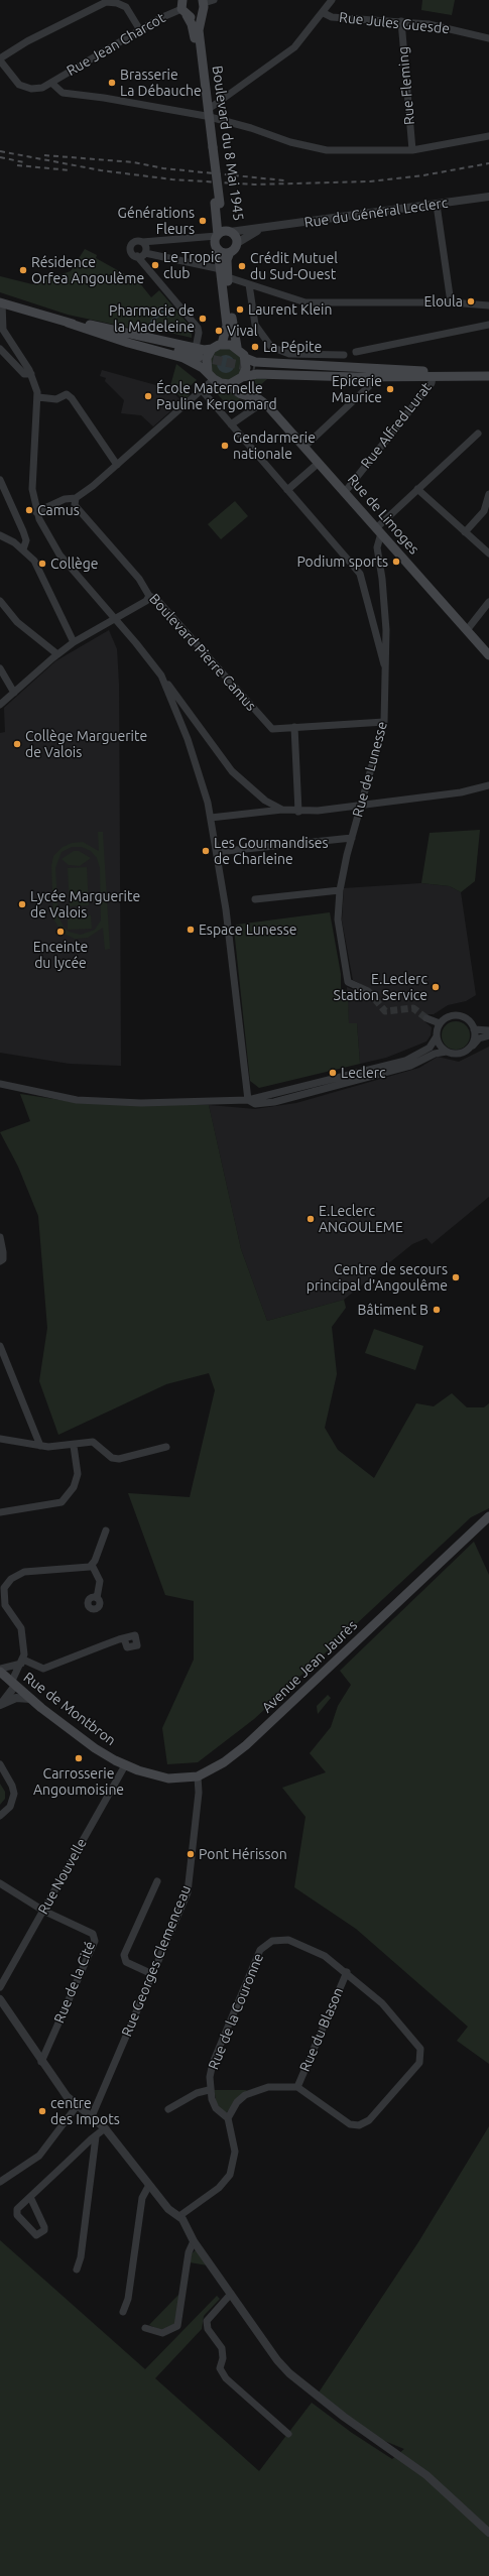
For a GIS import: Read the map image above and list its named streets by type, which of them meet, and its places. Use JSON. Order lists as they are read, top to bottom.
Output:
{
  "streets": {
    "main road": [
      "Boulevard du 8 Mai 1945",
      "Rue de Limoges",
      "Avenue Jean Jaurès",
      "Rue de Montbron"
    ],
    "street": [
      "Rue Jules Guesde",
      "Rue Jean Charcot",
      "Rue Fleming",
      "Rue du Général Leclerc",
      "Rue Alfred Lurat",
      "Boulevard Pierre Camus",
      "Rue de Lunesse",
      "Rue Nouvelle",
      "Rue Georges Clemenceau",
      "Rue de la Cité",
      "Rue de la Couronne",
      "Rue du Blason"
    ]
  },
  "crossings": [
    ["Rue Jules Guesde", "Rue Fleming"],
    ["Rue Jean Charcot", "Boulevard du 8 Mai 1945"],
    ["Boulevard du 8 Mai 1945", "Rue du Général Leclerc"],
    ["Rue Alfred Lurat", "Rue de Limoges"],
    ["Rue de Limoges", "Rue de Lunesse"],
    ["Boulevard Pierre Camus", "Rue de Lunesse"],
    ["Avenue Jean Jaurès", "Rue de Montbron"],
    ["Avenue Jean Jaurès", "Rue Nouvelle"],
    ["Avenue Jean Jaurès", "Rue Georges Clemenceau"],
    ["Rue de Montbron", "Rue Nouvelle"],
    ["Rue Nouvelle", "Rue de la Cité"],
    ["Rue de la Couronne", "Rue du Blason"]
  ],
  "places": [
    "Brasserie La Débauche",
    "Générations Fleurs",
    "Le Tropic club",
    "Crédit Mutuel du Sud-Ouest",
    "Résidence Orfea Angoulème",
    "Eloula",
    "Laurent Klein",
    "Pharmacie de la Madeleine",
    "Vival",
    "La Pépite",
    "Epicerie Maurice",
    "École Maternelle Pauline Kergomard",
    "Gendarmerie nationale",
    "Camus",
    "Podium sports",
    "Collège",
    "Collège Marguerite de Valois",
    "Les Gourmandises de Charleine",
    "Lycée Marguerite de Valois",
    "Espace Lunesse",
    "Enceinte du lycée",
    "E.Leclerc Station Service",
    "Leclerc",
    "E.Leclerc ANGOULEME",
    "Centre de secours principal d'Angoulême",
    "Bâtiment B",
    "Carrosserie Angoumoisine",
    "Pont Hérisson",
    "centre des Impots"
  ]
}
